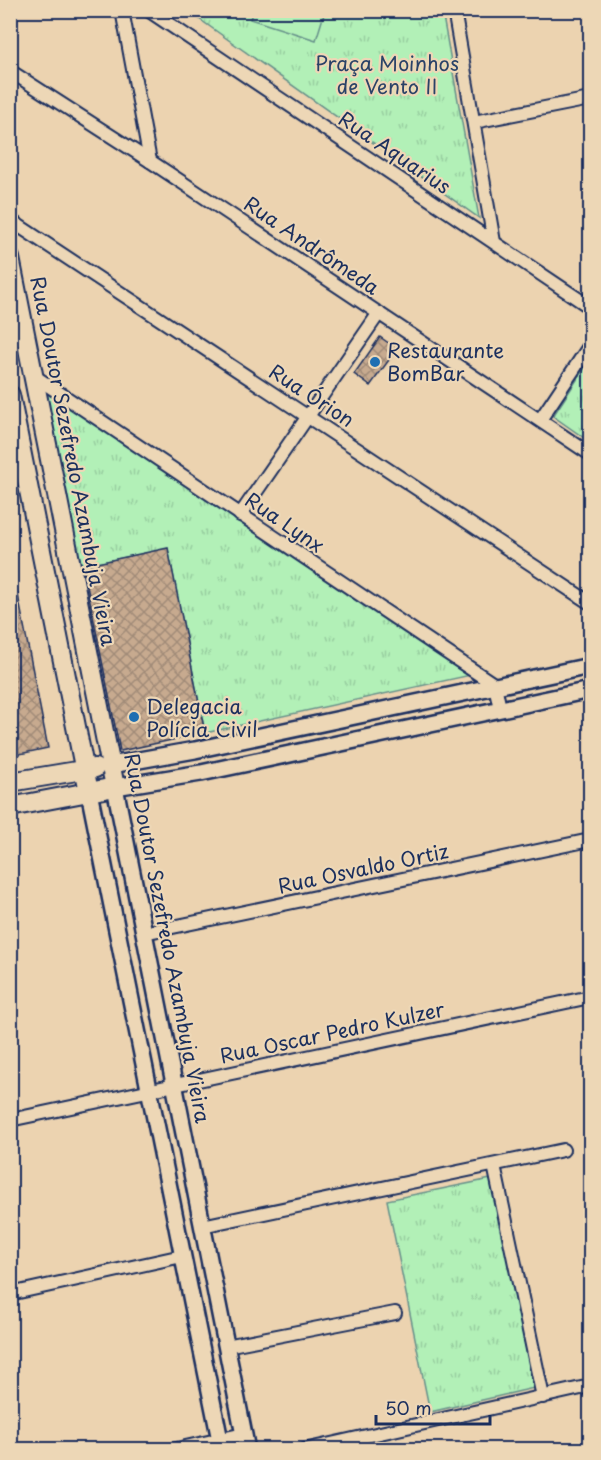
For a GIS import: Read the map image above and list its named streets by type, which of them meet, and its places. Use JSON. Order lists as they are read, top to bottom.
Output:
{
  "streets": {
    "main road": ["Rua Doutor Sezefredo Azambuja Vieira"],
    "street": [
      "Rua Aquarius",
      "Rua Andrômeda",
      "Rua Órion",
      "Rua Lynx",
      "Rua Osvaldo Ortiz",
      "Rua Oscar Pedro Kulzer"
    ]
  },
  "crossings": [
    ["Rua Doutor Sezefredo Azambuja Vieira", "Rua Lynx"],
    ["Rua Doutor Sezefredo Azambuja Vieira", "Rua Osvaldo Ortiz"],
    ["Rua Doutor Sezefredo Azambuja Vieira", "Rua Oscar Pedro Kulzer"]
  ],
  "parks": ["Praça Moinhos de Vento II"],
  "places": ["Restaurante BomBar", "Delegacia Polícia Civil"],
  "scale_bar": "50 m"
}
